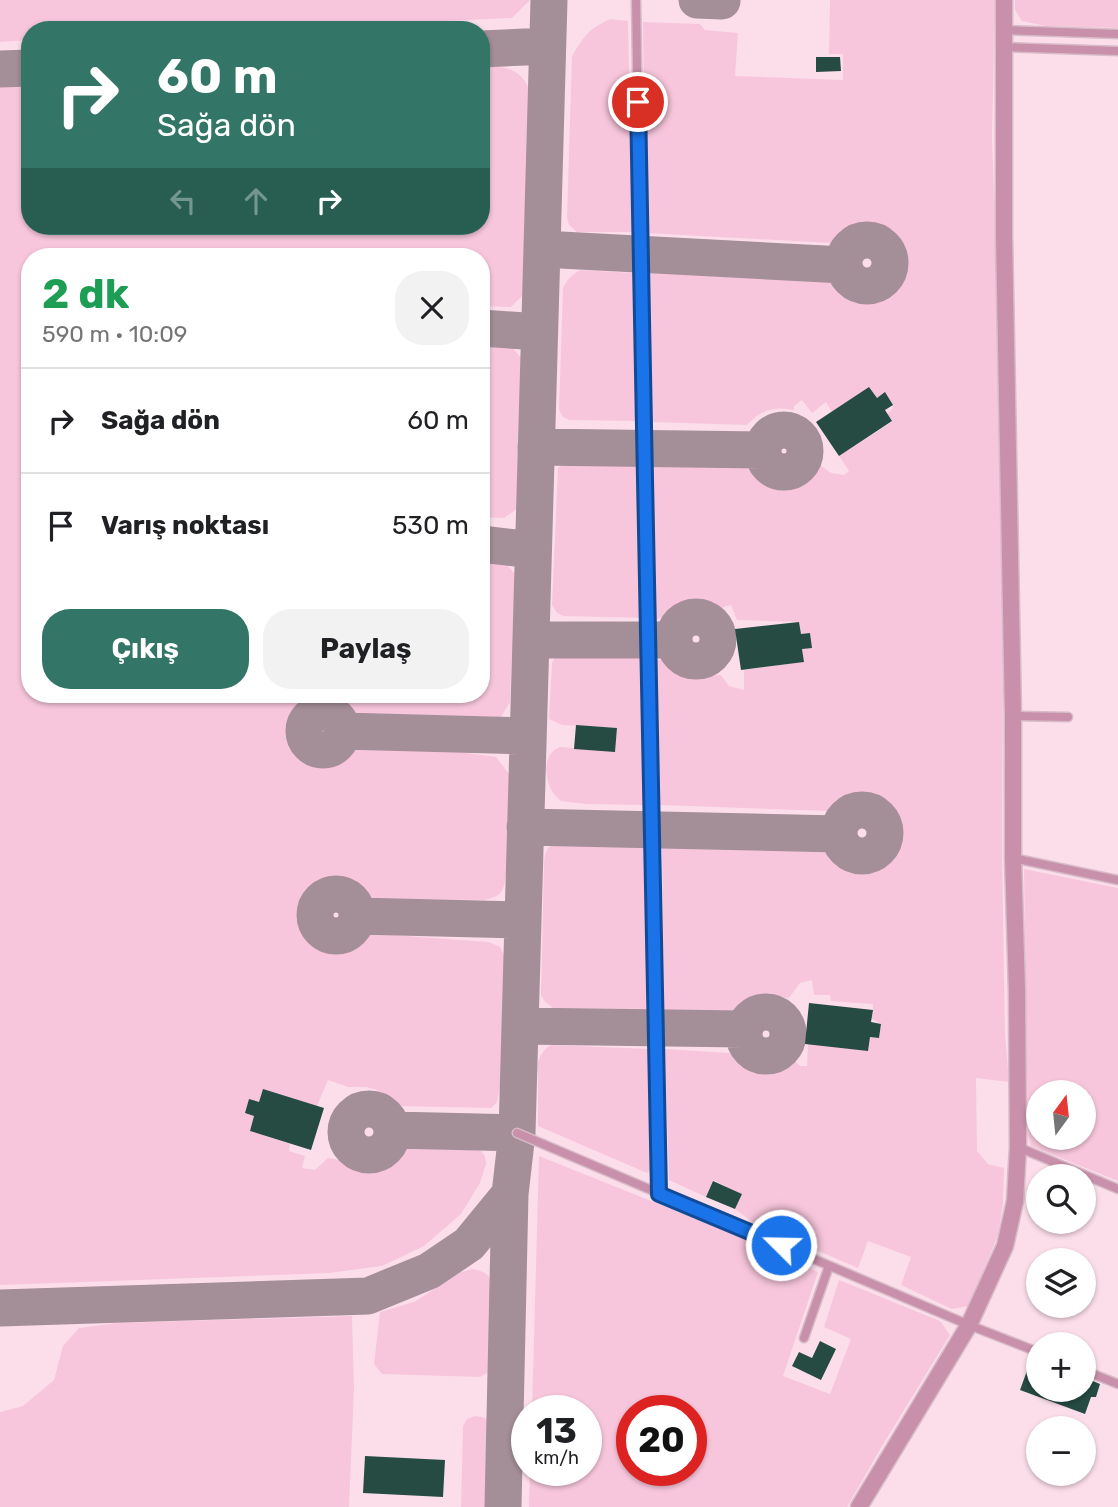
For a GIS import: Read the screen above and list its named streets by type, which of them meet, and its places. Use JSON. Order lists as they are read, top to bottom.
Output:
{
  "north": "top",
  "page": {
    "turn": ["60 m", "Sağa dön"],
    "heading": ["2 dk", "590 m · 10:09"],
    "list": [
      {
        "name": "Sağa dön",
        "value": "60 m"
      },
      {
        "name": "Varış noktası",
        "value": "530 m"
      }
    ],
    "buttons": ["Çıkış", "Paylaş"],
    "map_buttons": ["+", "−"],
    "speed": "13 km/h",
    "limit": "20"
  }
}
